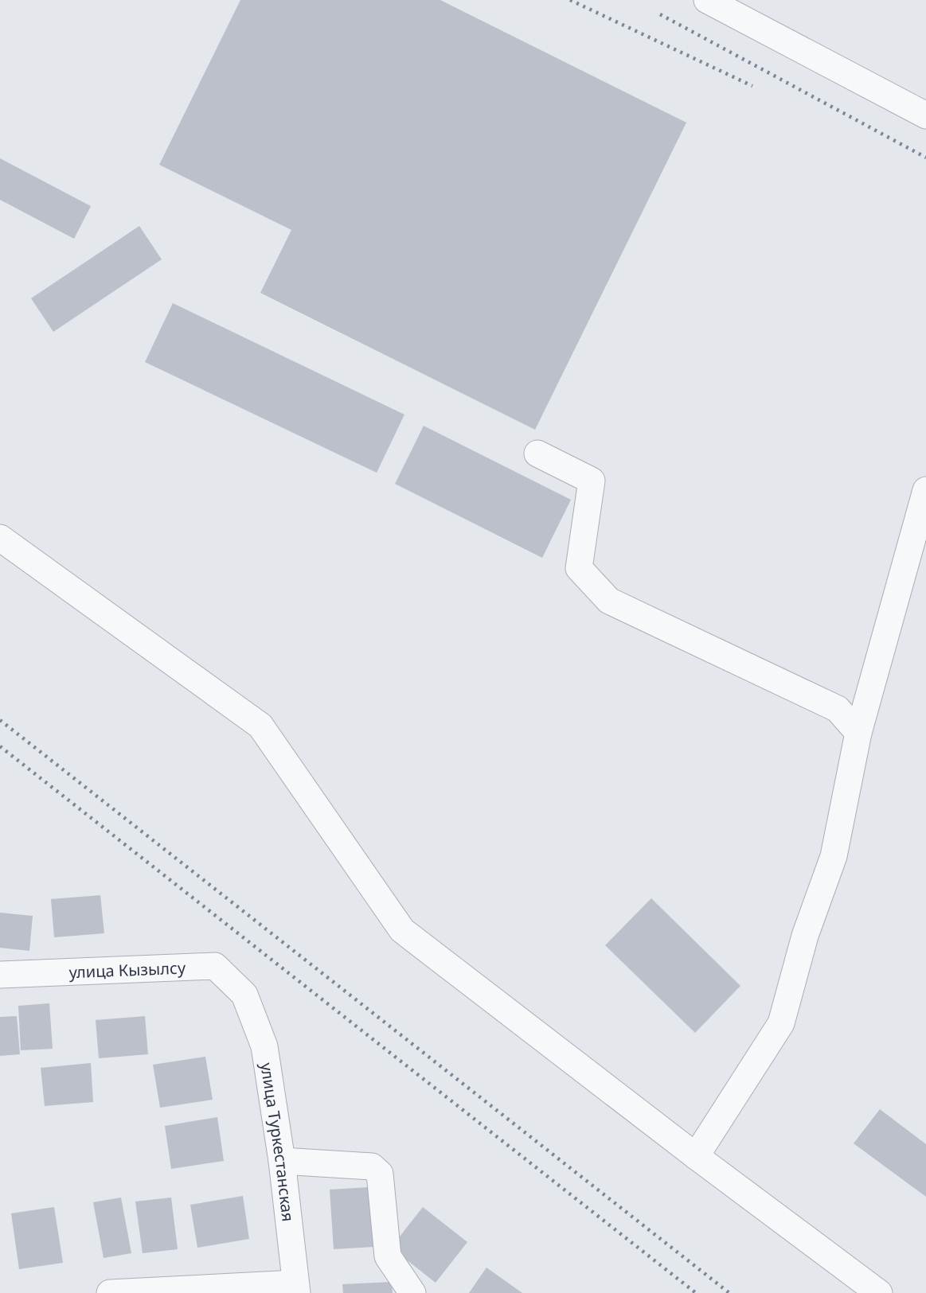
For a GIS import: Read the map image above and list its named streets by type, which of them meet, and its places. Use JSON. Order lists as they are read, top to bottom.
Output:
{
  "streets": {
    "street": ["улица Кызылсу", "улица Туркестанская"]
  },
  "crossings": [
    ["улица Кызылсу", "улица Туркестанская"]
  ]
}
